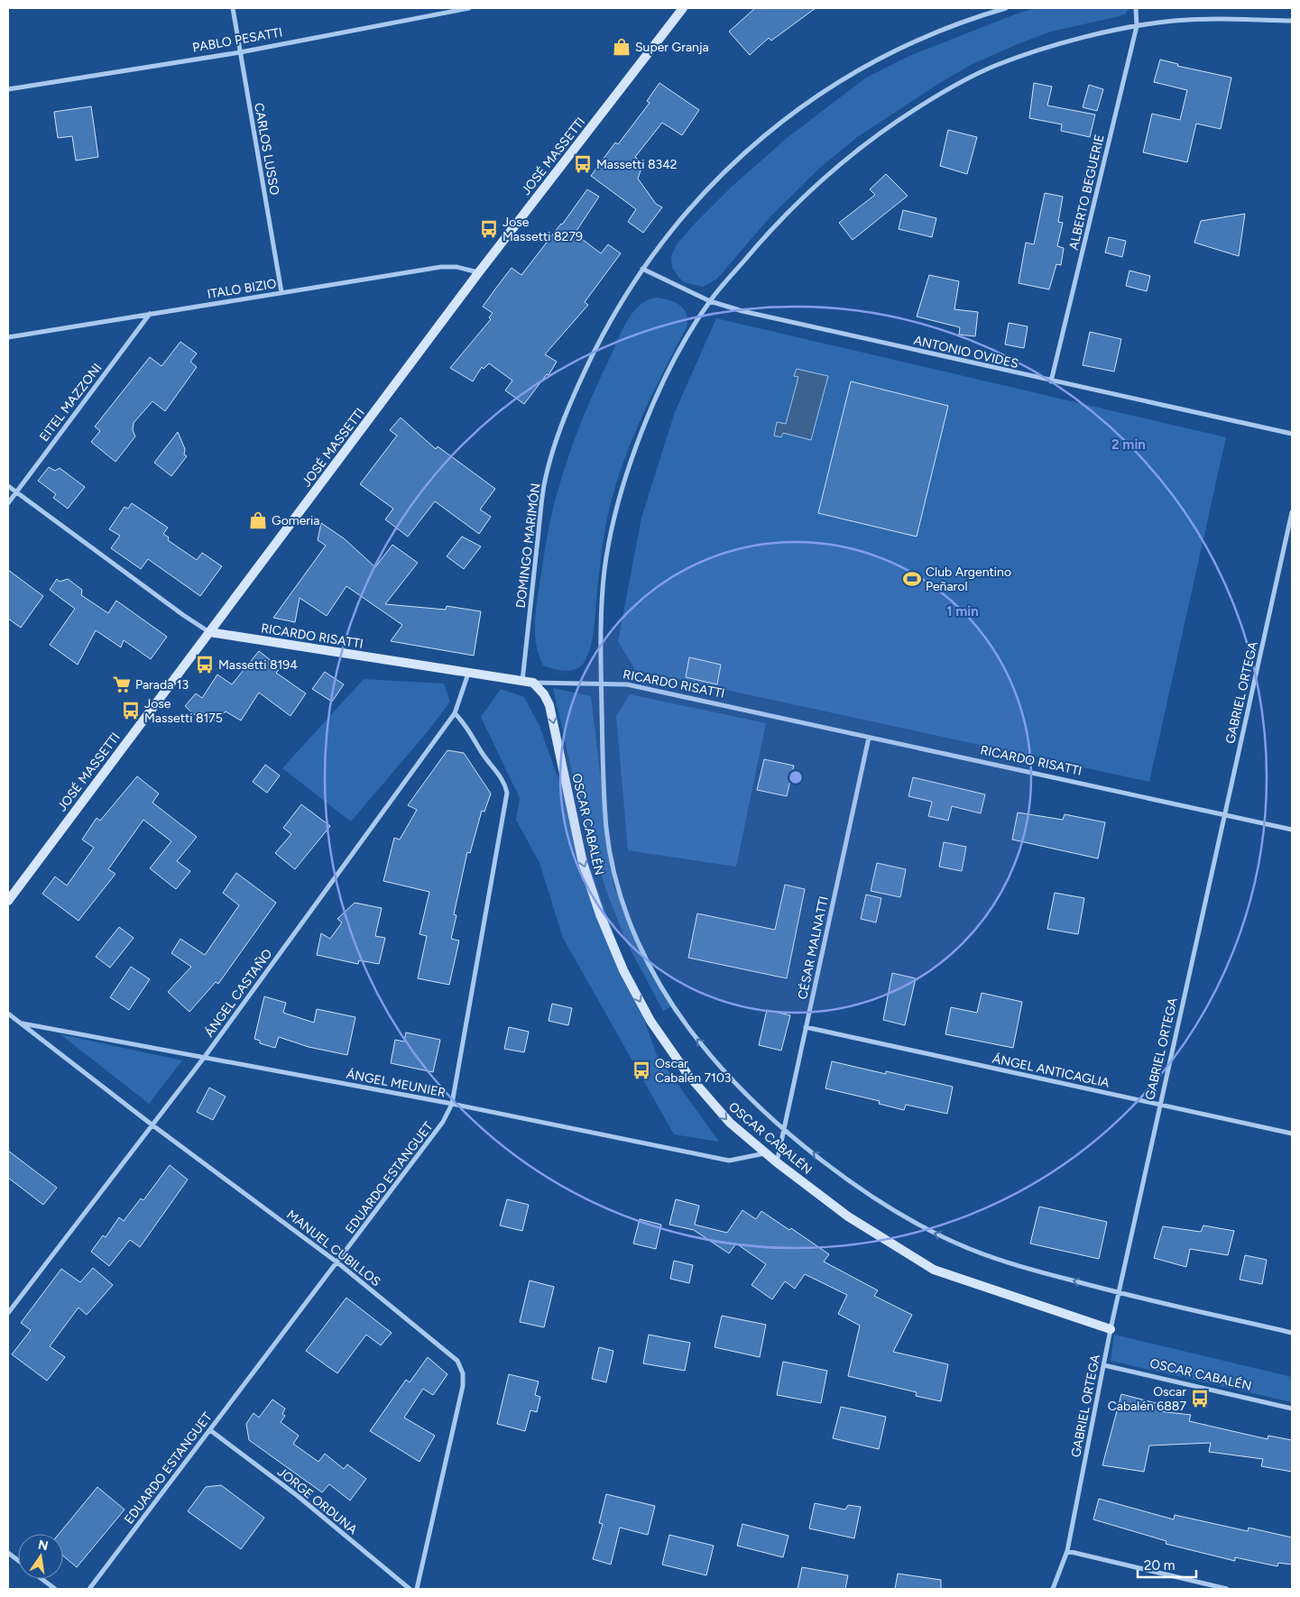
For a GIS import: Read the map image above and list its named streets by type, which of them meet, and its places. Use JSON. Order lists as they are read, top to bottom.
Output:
{
  "streets": {
    "main road": ["JOSÉ MASSETTI", "RICARDO RISATTI", "OSCAR CABALÉN"],
    "street": [
      "PABLO PESATTI",
      "CARLOS LUSSO",
      "ALBERTO BEGUERIE",
      "ITALO BIZIO",
      "ANTONIO OVIDES",
      "EITEL MAZZONI",
      "DOMINGO MARIMÓN",
      "GABRIEL ORTEGA",
      "CÉSAR MALNATTI",
      "ÁNGEL CASTAÑO",
      "ÁNGEL ANTICAGLIA",
      "ÁNGEL MEUNIER",
      "EDUARDO ESTANGUET",
      "MANUEL CUBILLOS",
      "JORGE ORDUNA"
    ]
  },
  "crossings": [
    ["PABLO PESATTI", "CARLOS LUSSO"],
    ["CARLOS LUSSO", "ITALO BIZIO"],
    ["JOSÉ MASSETTI", "ITALO BIZIO"],
    ["JOSÉ MASSETTI", "RICARDO RISATTI"],
    ["ALBERTO BEGUERIE", "ANTONIO OVIDES"],
    ["ITALO BIZIO", "EITEL MAZZONI"],
    ["ANTONIO OVIDES", "DOMINGO MARIMÓN"],
    ["EITEL MAZZONI", "RICARDO RISATTI"],
    ["DOMINGO MARIMÓN", "RICARDO RISATTI"],
    ["RICARDO RISATTI", "GABRIEL ORTEGA"],
    ["RICARDO RISATTI", "OSCAR CABALÉN"],
    ["RICARDO RISATTI", "CÉSAR MALNATTI"],
    ["RICARDO RISATTI", "ÁNGEL CASTAÑO"],
    ["GABRIEL ORTEGA", "OSCAR CABALÉN"],
    ["GABRIEL ORTEGA", "ÁNGEL ANTICAGLIA"],
    ["OSCAR CABALÉN", "CÉSAR MALNATTI"],
    ["OSCAR CABALÉN", "ÁNGEL MEUNIER"],
    ["CÉSAR MALNATTI", "ÁNGEL ANTICAGLIA"],
    ["ÁNGEL CASTAÑO", "ÁNGEL MEUNIER"],
    ["ÁNGEL CASTAÑO", "EDUARDO ESTANGUET"],
    ["ÁNGEL CASTAÑO", "MANUEL CUBILLOS"],
    ["ÁNGEL MEUNIER", "EDUARDO ESTANGUET"],
    ["ÁNGEL MEUNIER", "MANUEL CUBILLOS"],
    ["EDUARDO ESTANGUET", "MANUEL CUBILLOS"],
    ["EDUARDO ESTANGUET", "JORGE ORDUNA"]
  ],
  "one_way": ["OSCAR CABALÉN"],
  "places": {
    "shop": ["Super Granja", "Gomeria"],
    "bus stop": [
      "Massetti 8342",
      "Jose Massetti 8279",
      "Massetti 8194",
      "Jose Massetti 8175",
      "Oscar Cabalén 7103",
      "Oscar Cabalén 6887"
    ],
    "sports": ["Club Argentino Peñarol"],
    "supermarket": ["Parada 13"]
  },
  "scale_bar": "20 m",
  "north": "top",
  "rings": ["2 min", "1 min"]
}
